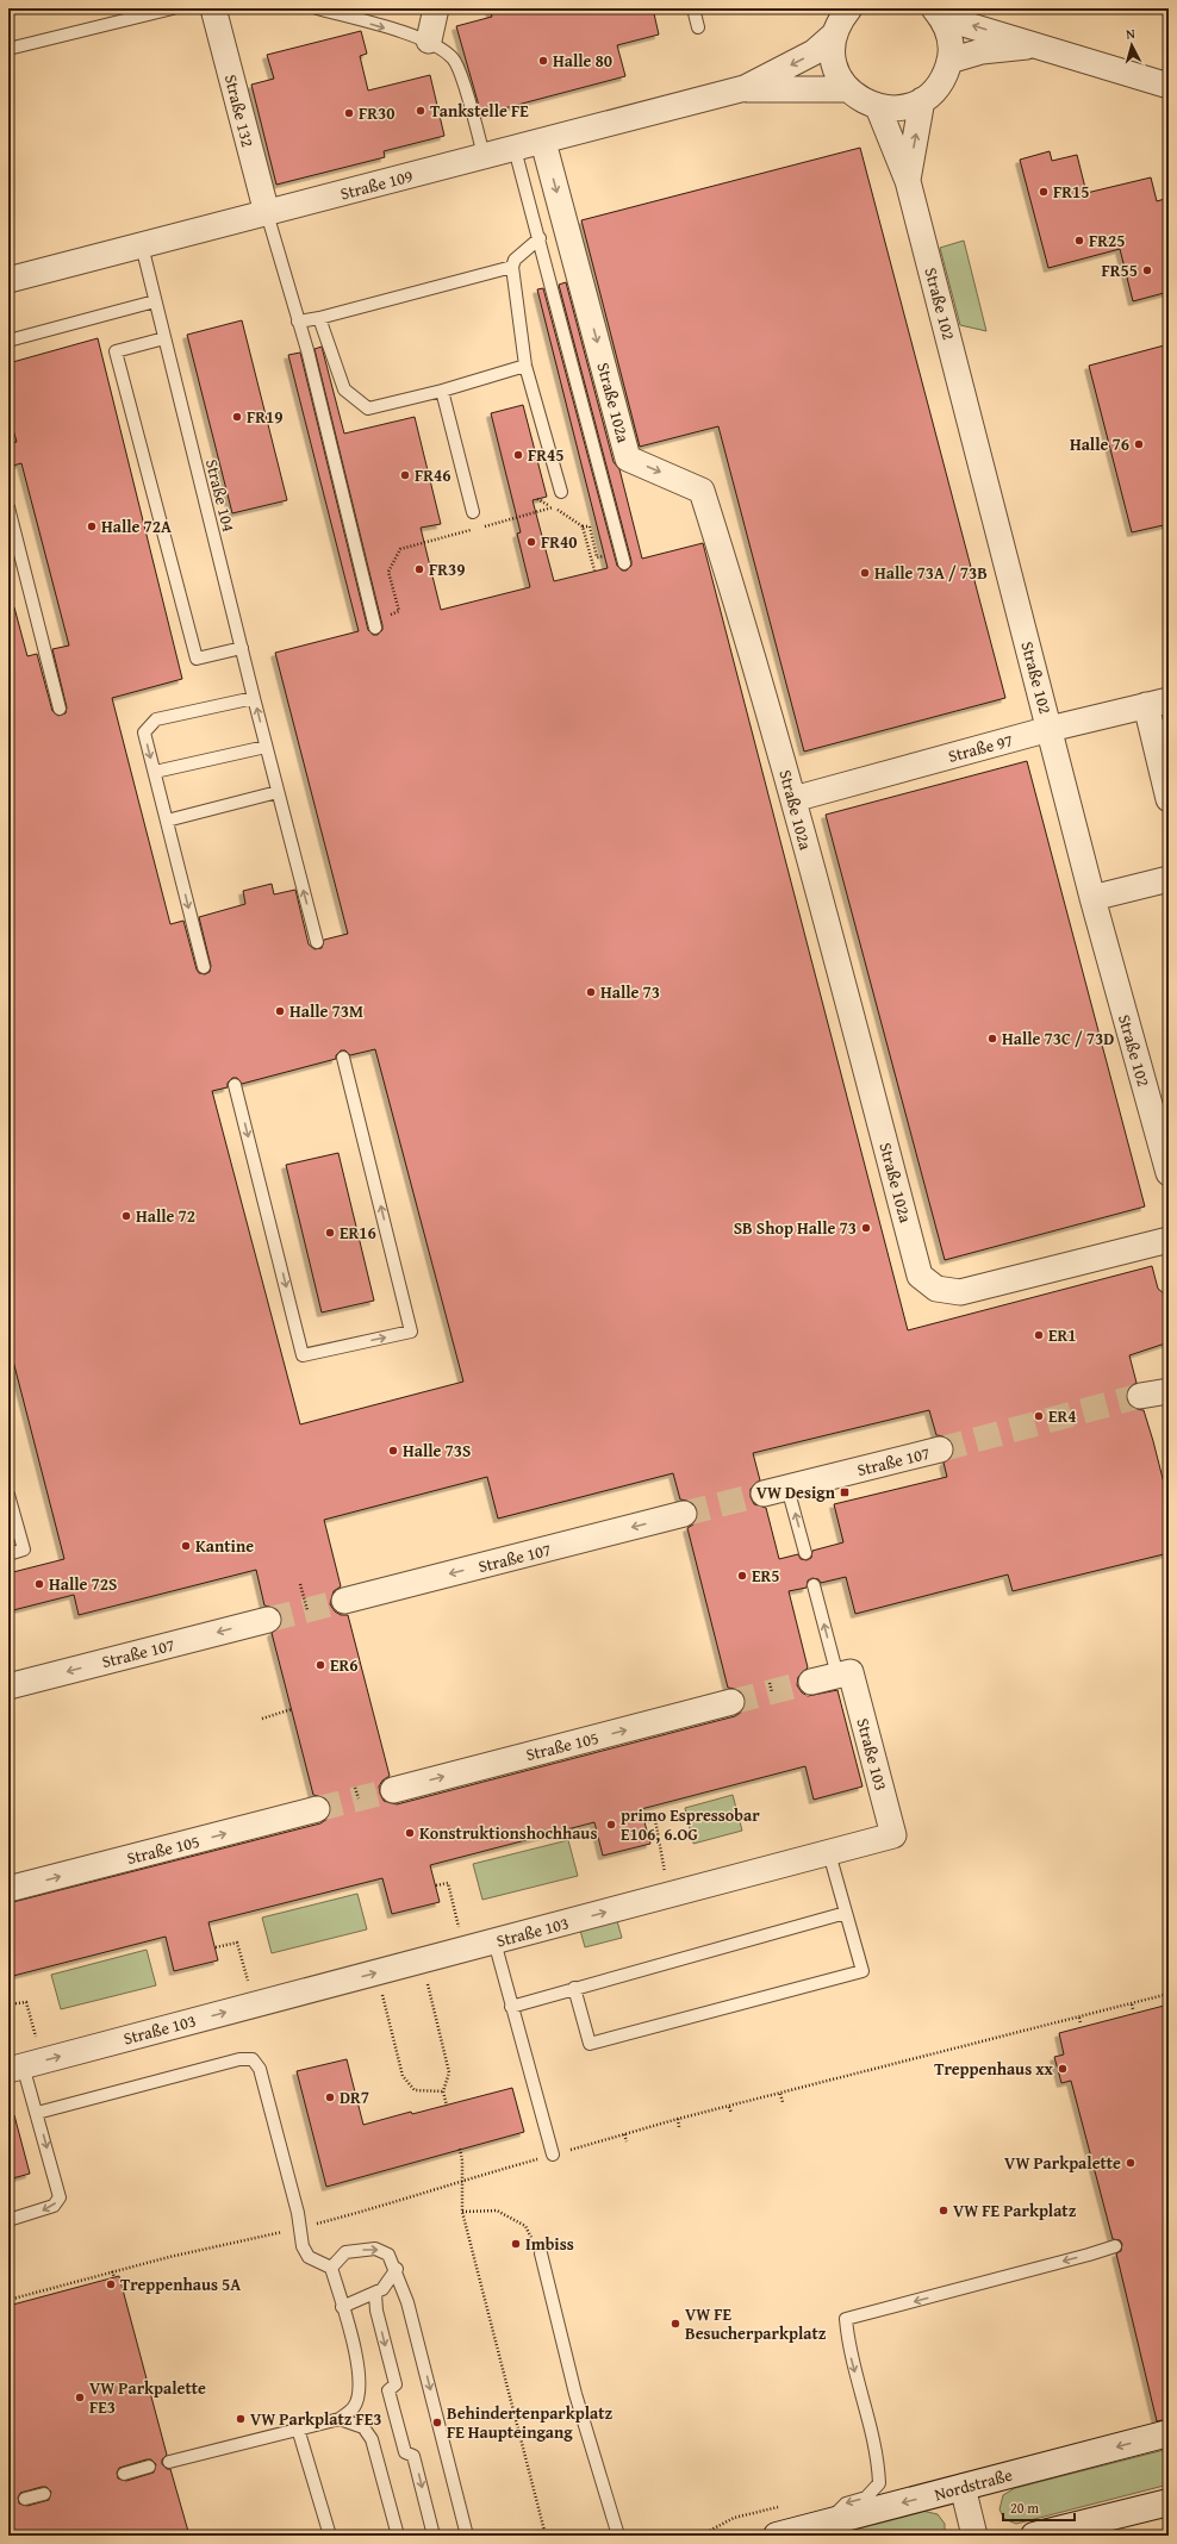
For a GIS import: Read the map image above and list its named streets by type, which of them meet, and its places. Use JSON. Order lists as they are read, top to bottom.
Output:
{
  "streets": {
    "street": [
      "Straße 132",
      "Straße 109",
      "Straße 102",
      "Straße 102a",
      "Straße 97",
      "Straße 107",
      "Straße 105",
      "Straße 103",
      "Nordstraße"
    ],
    "lane": ["Straße 104"]
  },
  "crossings": [
    ["Straße 132", "Straße 109"],
    ["Straße 109", "Straße 102a"],
    ["Straße 109", "Straße 104"],
    ["Straße 102", "Straße 97"],
    ["Straße 102a", "Straße 97"]
  ],
  "one_way": [
    "Straße 102a",
    "Straße 107",
    "Straße 105",
    "Straße 103"
  ],
  "places": {
    "other": [
      "Halle 80",
      "Tankstelle FE",
      "FR30",
      "FR15",
      "FR25",
      "FR55",
      "FR19",
      "Halle 76",
      "FR45",
      "FR46",
      "Halle 72A",
      "FR40",
      "FR39",
      "Halle 73A / 73B",
      "Halle 73",
      "Halle 73M",
      "Halle 73C / 73D",
      "Halle 72",
      "SB Shop Halle 73",
      "ER16",
      "ER1",
      "ER4",
      "Halle 73S",
      "Kantine",
      "ER5",
      "Halle 72S",
      "ER6",
      "primo Espressobar E106, 6.OG",
      "Konstruktionshochhaus",
      "Treppenhaus xx",
      "DR7",
      "VW Parkpalette",
      "VW FE Parkplatz",
      "Imbiss",
      "Treppenhaus 5A",
      "VW FE Besucherparkplatz",
      "VW Parkpalette FE3",
      "VW Parkplatz FE3",
      "Behindertenparkplatz FE Haupteingang"
    ],
    "transit": ["VW Design"]
  },
  "scale_bar": "20 m",
  "north": "top"
}
